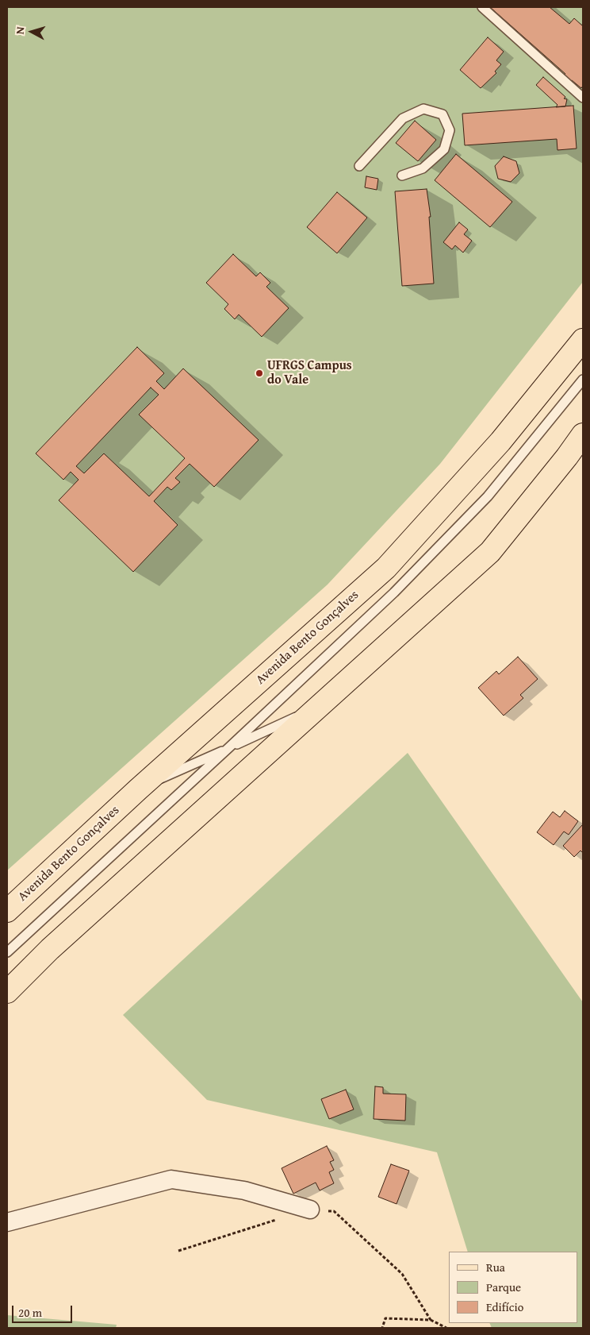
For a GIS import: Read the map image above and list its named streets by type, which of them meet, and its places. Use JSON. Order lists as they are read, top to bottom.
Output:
{
  "streets": {
    "main road": ["Avenida Bento Gonçalves"]
  },
  "places": ["UFRGS Campus do Vale"],
  "legend": ["Rua", "Parque", "Edifício"],
  "scale_bar": "20 m",
  "north": "left"
}
